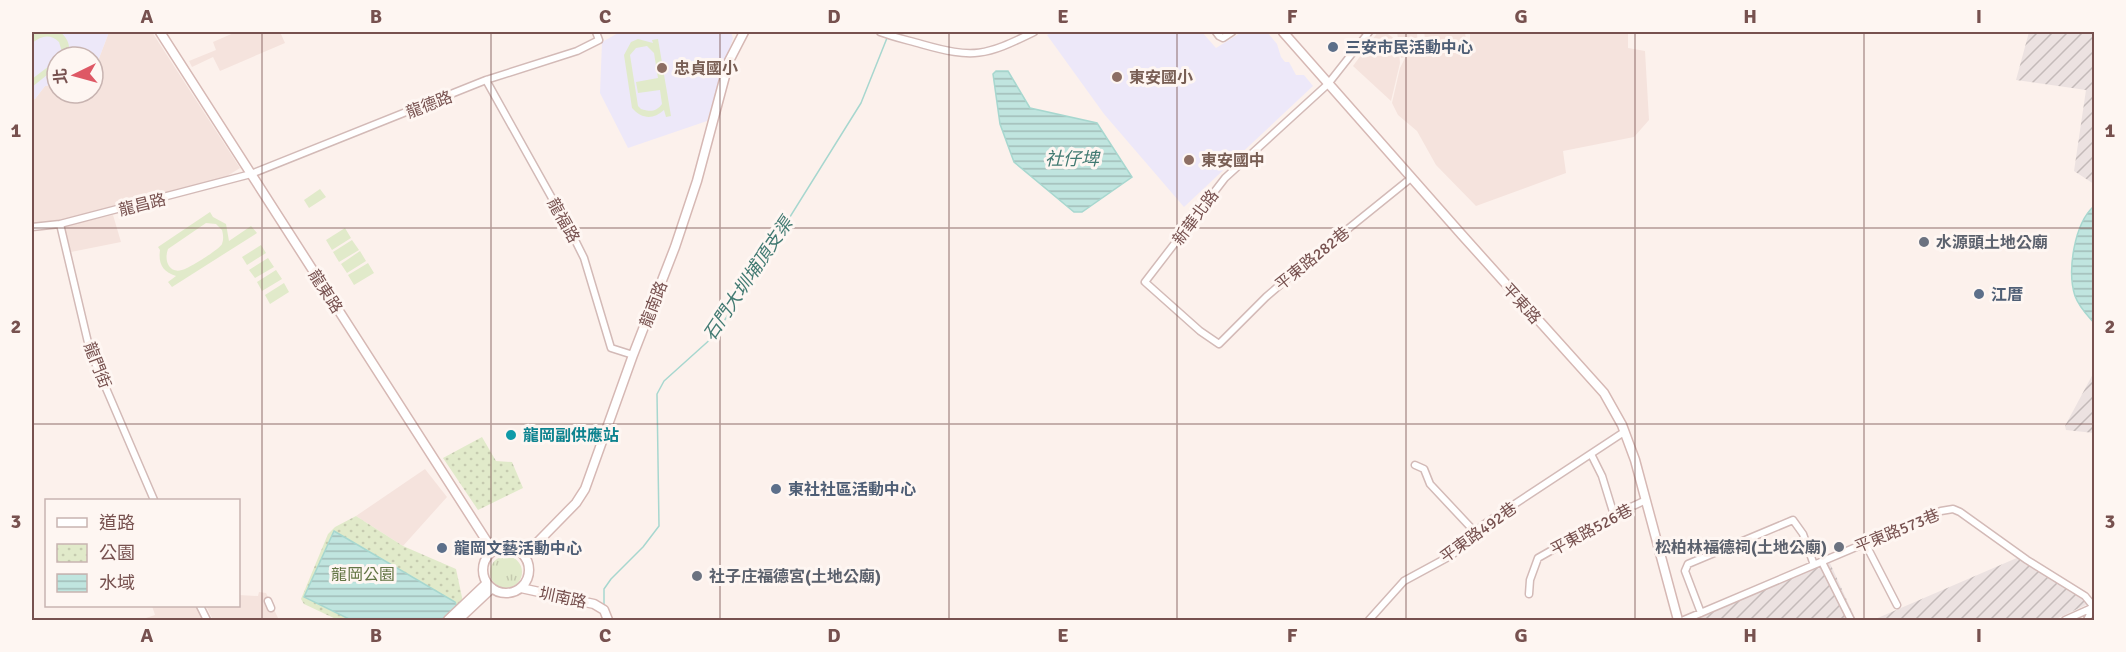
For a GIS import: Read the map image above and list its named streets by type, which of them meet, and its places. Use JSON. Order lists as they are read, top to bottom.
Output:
{
  "streets": {
    "street": [
      "龍德路",
      "龍昌路",
      "新華北路",
      "龍福路",
      "平東路282巷",
      "龍東路",
      "平東路",
      "龍南路",
      "龍門街",
      "平東路526巷",
      "平東路573巷",
      "平東路492巷",
      "圳南路"
    ]
  },
  "crossings": [
    ["龍德路", "龍昌路"],
    ["龍德路", "龍福路"],
    ["龍德路", "龍東路"],
    ["龍昌路", "龍東路"],
    ["龍昌路", "龍門街"],
    ["新華北路", "平東路282巷"],
    ["新華北路", "平東路"],
    ["龍福路", "龍南路"],
    ["平東路282巷", "平東路"],
    ["龍東路", "龍南路"],
    ["龍東路", "圳南路"],
    ["平東路", "平東路526巷"],
    ["平東路", "平東路492巷"],
    ["龍南路", "圳南路"]
  ],
  "water": ["社仔埤", "石門大圳埔頂支渠"],
  "parks": ["龍岡公園"],
  "places": [
    "三安市民活動中心",
    "忠貞國小",
    "東安國小",
    "東安國中",
    "水源頭土地公廟",
    "江厝",
    "龍岡副供應站",
    "東社社區活動中心",
    "松柏林福德祠(土地公廟)",
    "龍岡文藝活動中心",
    "社子庄福德宮(土地公廟)"
  ],
  "legend": ["道路", "公園", "水域"],
  "north": "left",
  "grid": {
    "columns": [
      "A",
      "B",
      "C",
      "D",
      "E",
      "F",
      "G",
      "H",
      "I"
    ],
    "rows": ["1", "2", "3"]
  }
}
